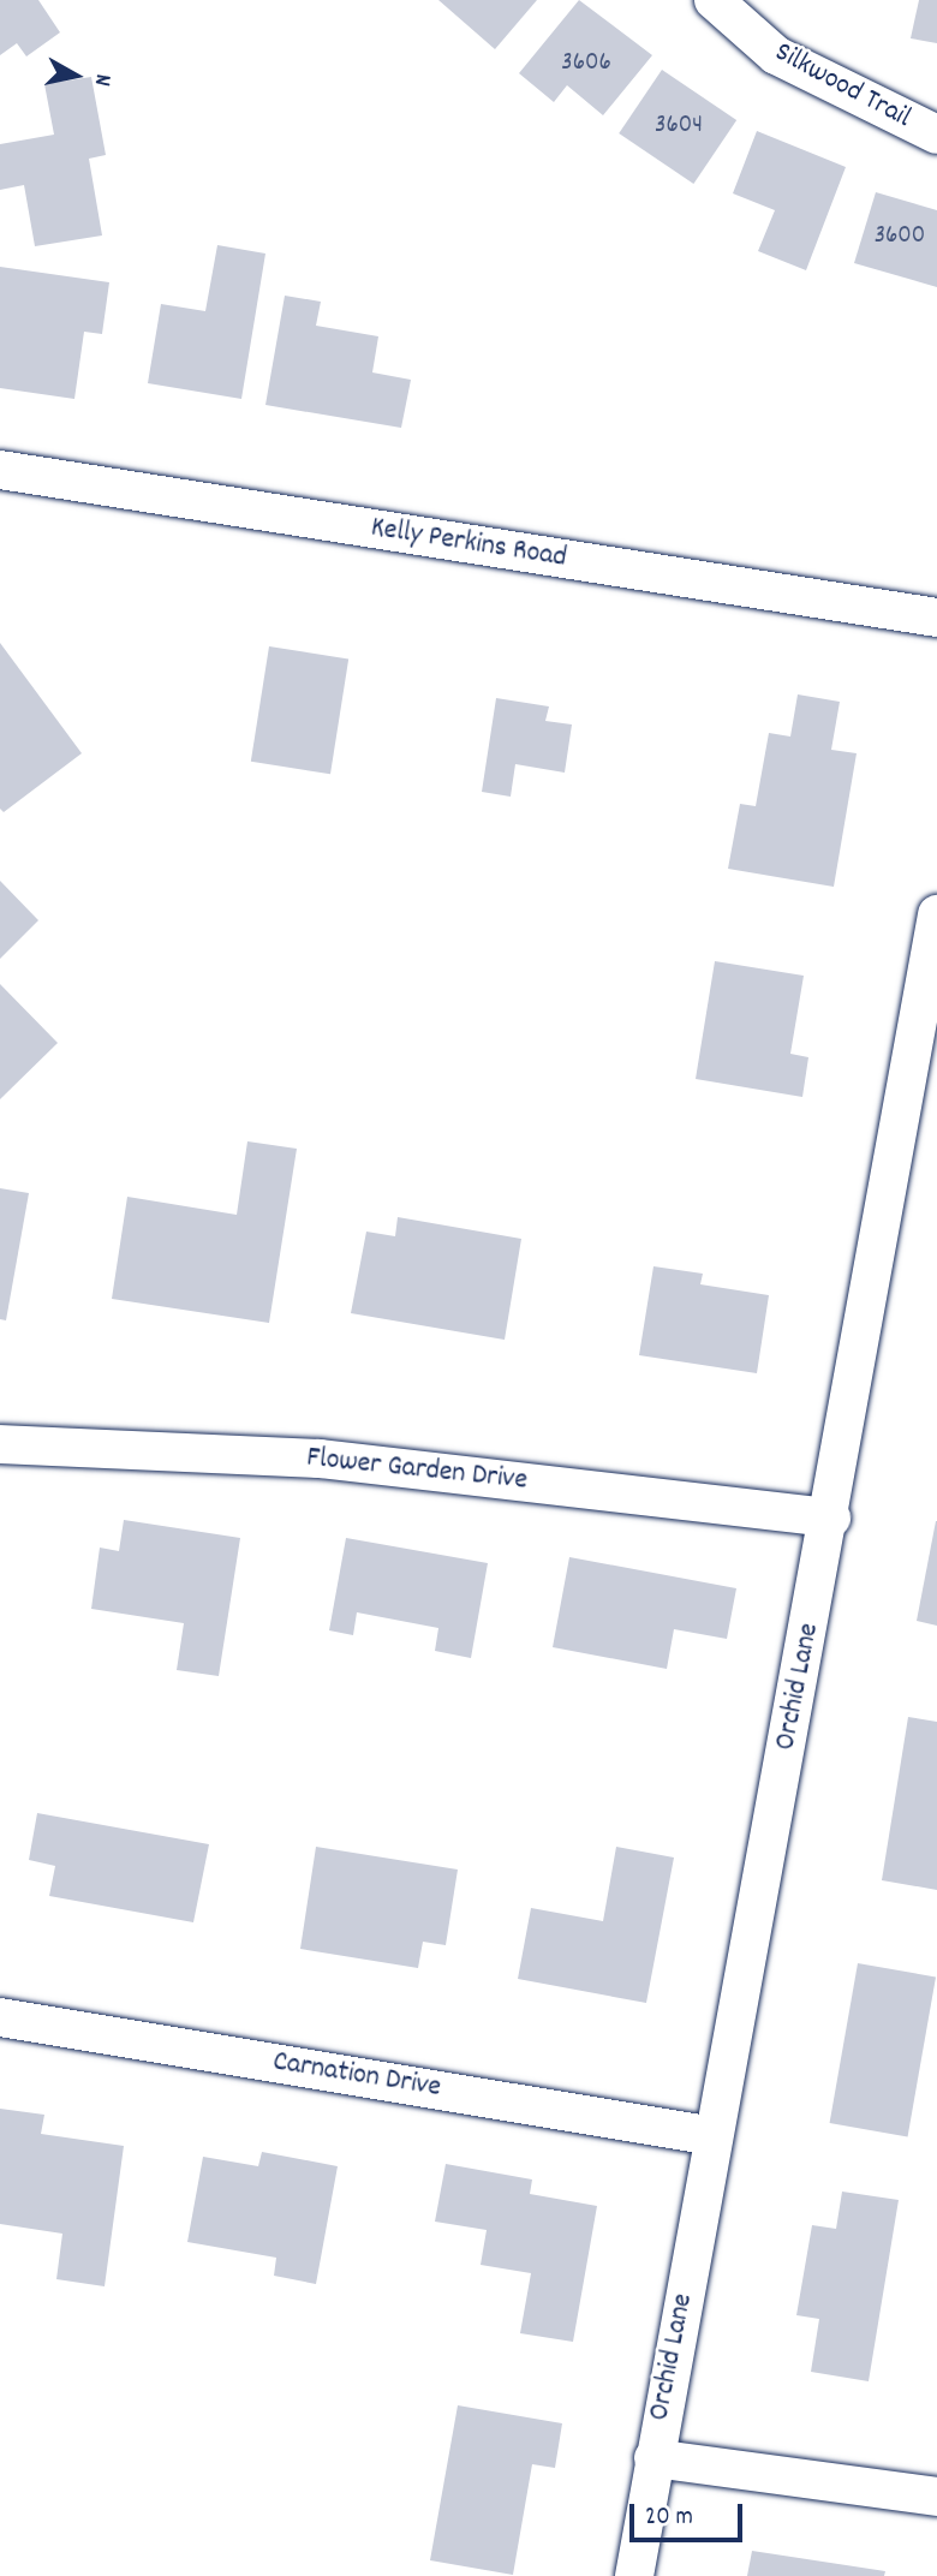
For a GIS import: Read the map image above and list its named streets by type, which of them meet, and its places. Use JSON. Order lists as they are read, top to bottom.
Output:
{
  "streets": {
    "street": [
      "Silkwood Trail",
      "Kelly Perkins Road",
      "Flower Garden Drive",
      "Orchid Lane",
      "Carnation Drive"
    ]
  },
  "crossings": [
    ["Flower Garden Drive", "Orchid Lane"],
    ["Orchid Lane", "Carnation Drive"]
  ],
  "house_numbers": ["3606", "3604", "3600"],
  "scale_bar": "20 m",
  "north": "right"
}
